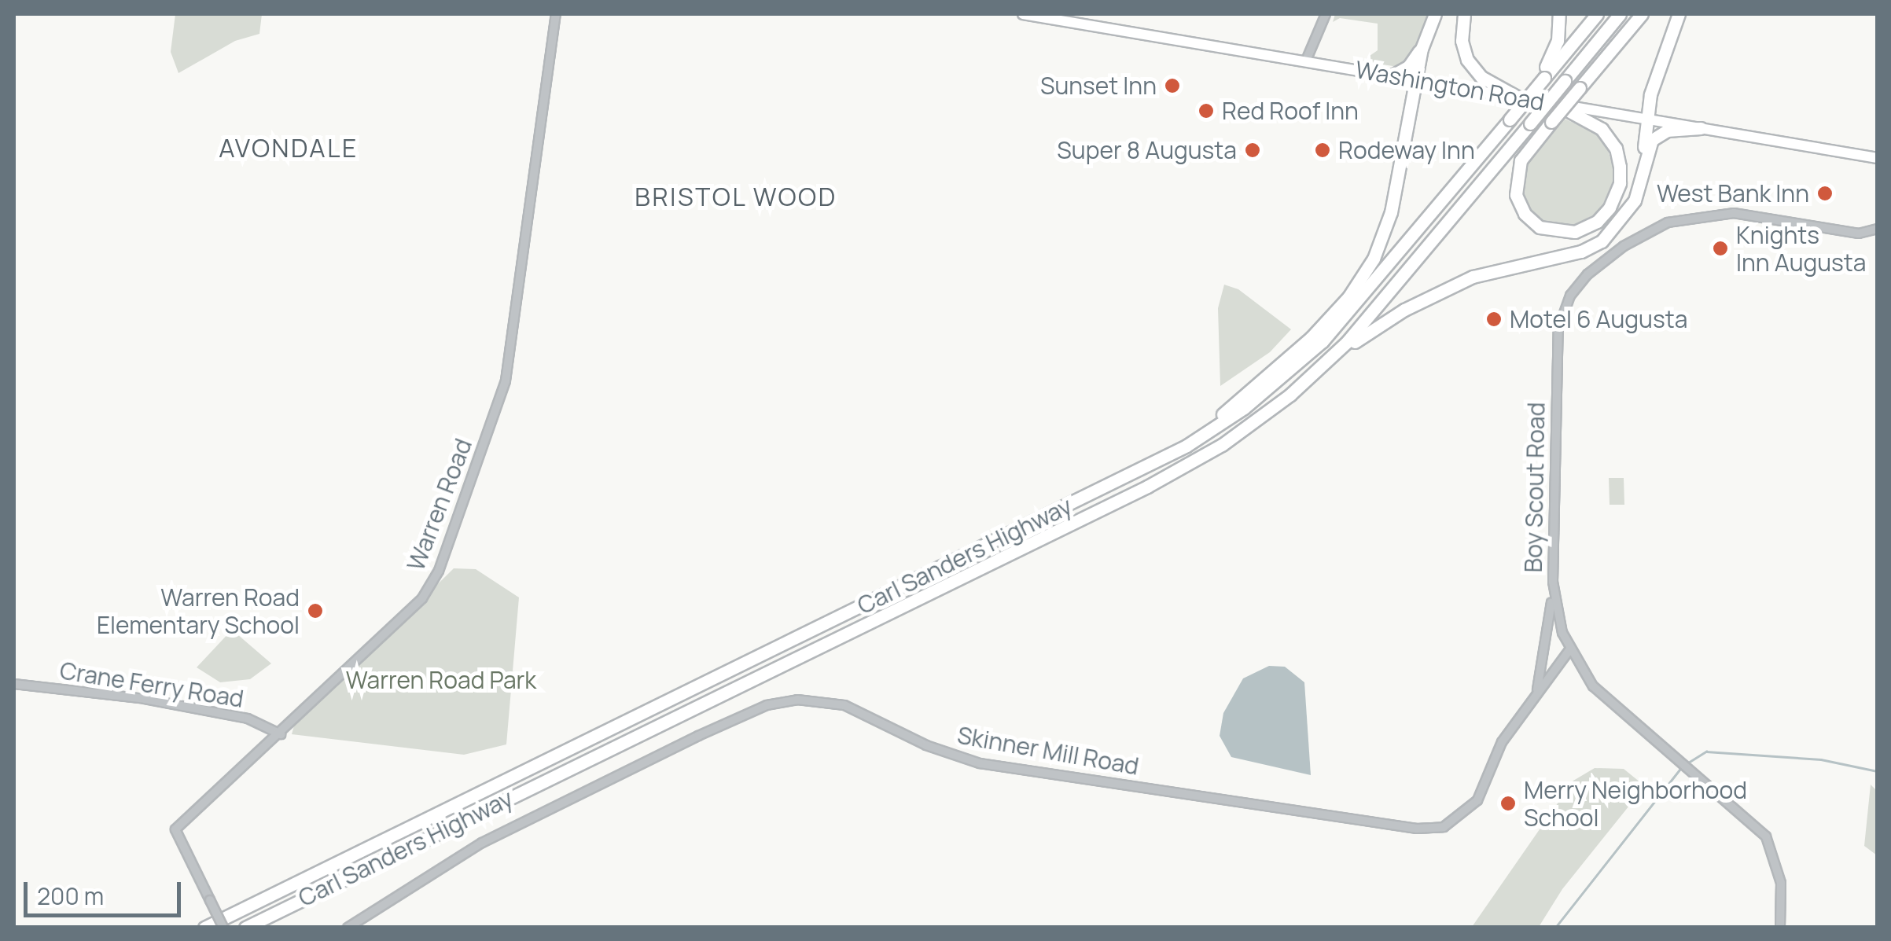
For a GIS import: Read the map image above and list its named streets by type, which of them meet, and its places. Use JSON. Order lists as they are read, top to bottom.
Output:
{
  "streets": {
    "highway": ["Carl Sanders Highway"],
    "main road": ["Washington Road"],
    "street": [
      "Boy Scout Road",
      "Warren Road",
      "Crane Ferry Road",
      "Skinner Mill Road"
    ]
  },
  "crossings": [
    ["Boy Scout Road", "Skinner Mill Road"],
    ["Warren Road", "Crane Ferry Road"]
  ],
  "districts": ["AVONDALE", "BRISTOL WOOD"],
  "parks": ["Warren Road Park"],
  "places": [
    "Sunset Inn",
    "Red Roof Inn",
    "Super 8 Augusta",
    "Rodeway Inn",
    "West Bank Inn",
    "Knights Inn Augusta",
    "Motel 6 Augusta",
    "Warren Road Elementary School",
    "Merry Neighborhood School"
  ],
  "scale_bar": "200 m"
}
